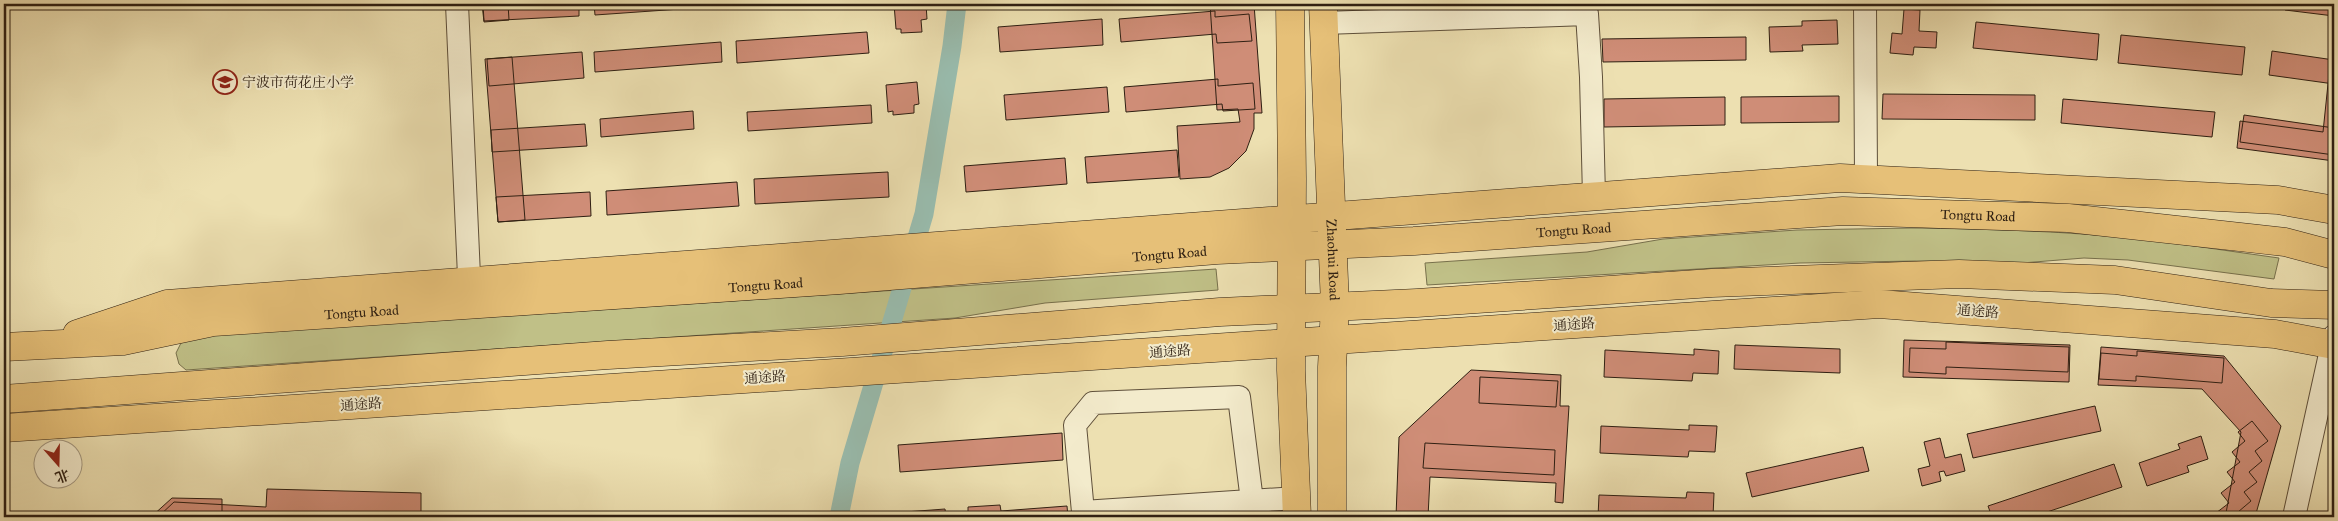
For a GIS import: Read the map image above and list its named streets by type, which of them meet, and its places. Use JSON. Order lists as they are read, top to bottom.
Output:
{
  "streets": {
    "main road": ["Tongtu Road", "Zhaohui Road", "通途路"]
  },
  "crossings": [
    ["Tongtu Road", "Zhaohui Road"],
    ["Zhaohui Road", "通途路"]
  ],
  "places": {
    "school or university": ["宁波市荷花庄小学"]
  },
  "north": "bottom"
}
